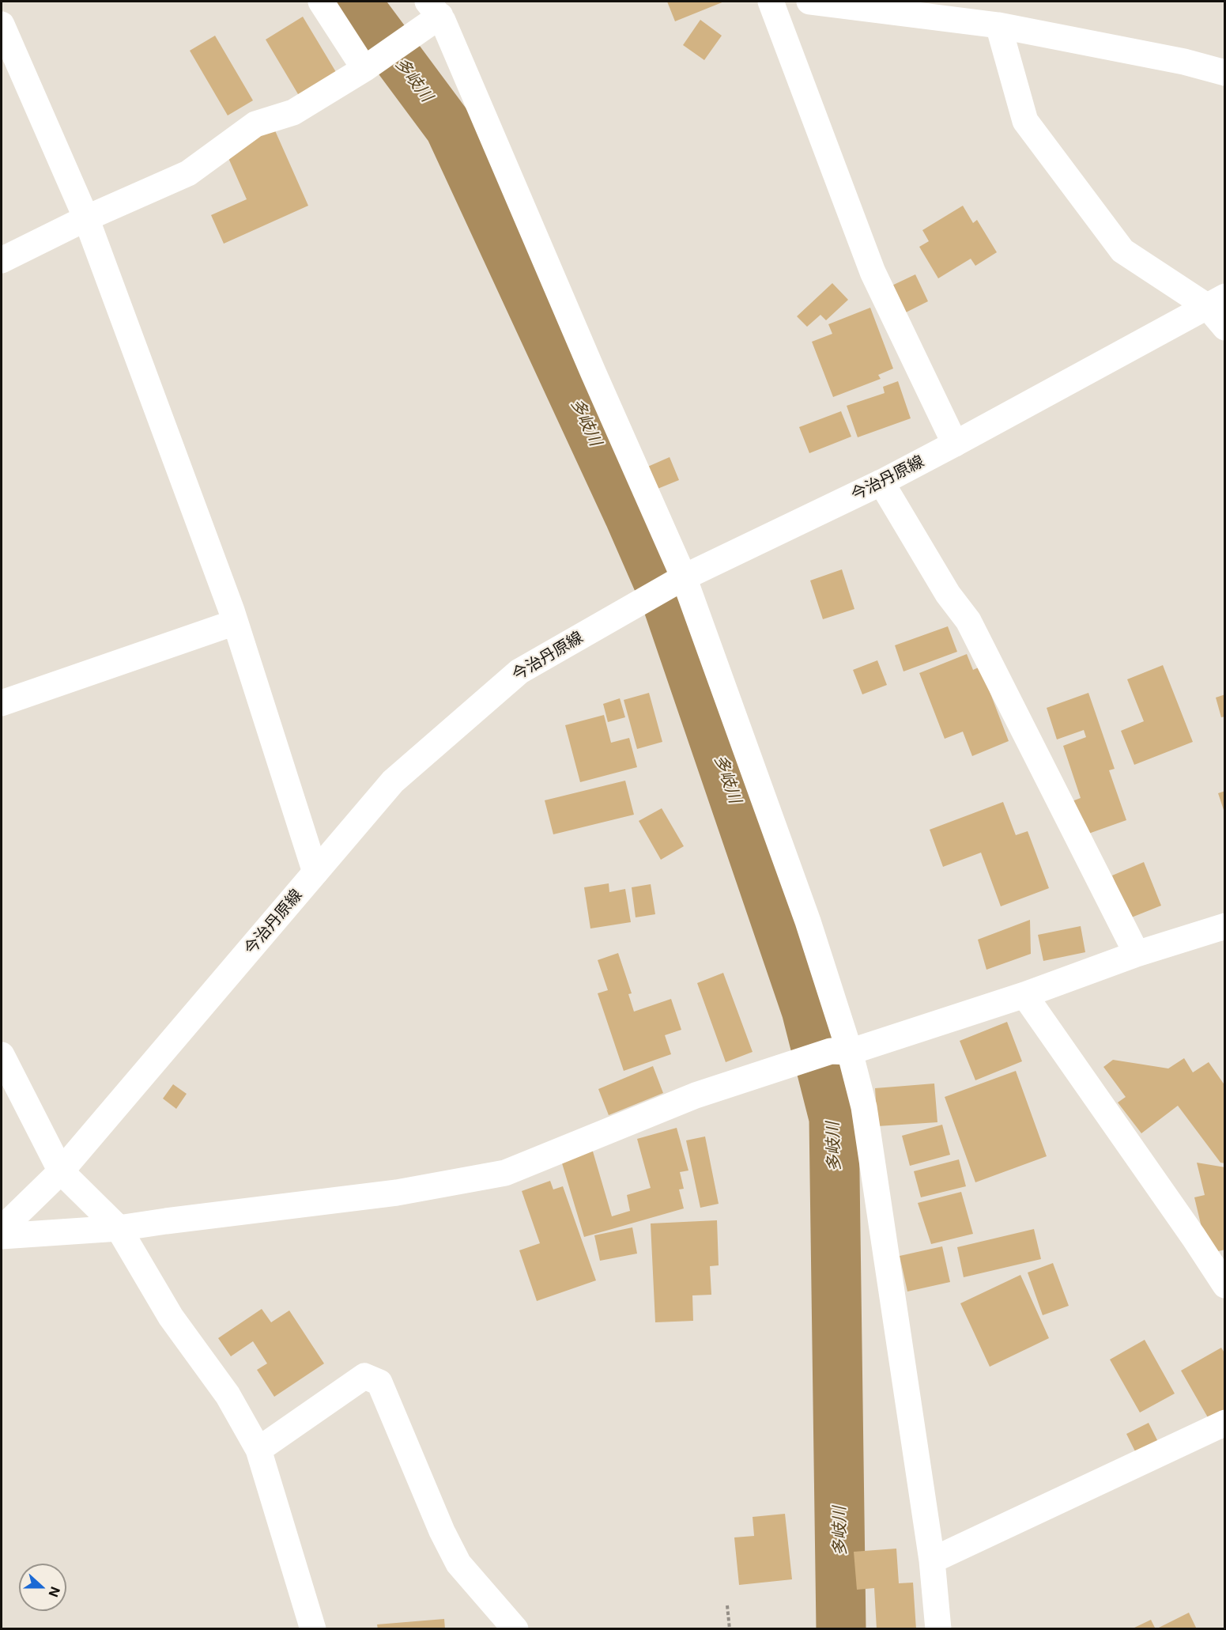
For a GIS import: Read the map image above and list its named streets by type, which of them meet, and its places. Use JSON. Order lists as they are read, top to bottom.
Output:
{
  "streets": {
    "street": ["今治丹原線"]
  },
  "water": ["多岐川"],
  "north": "right"
}
